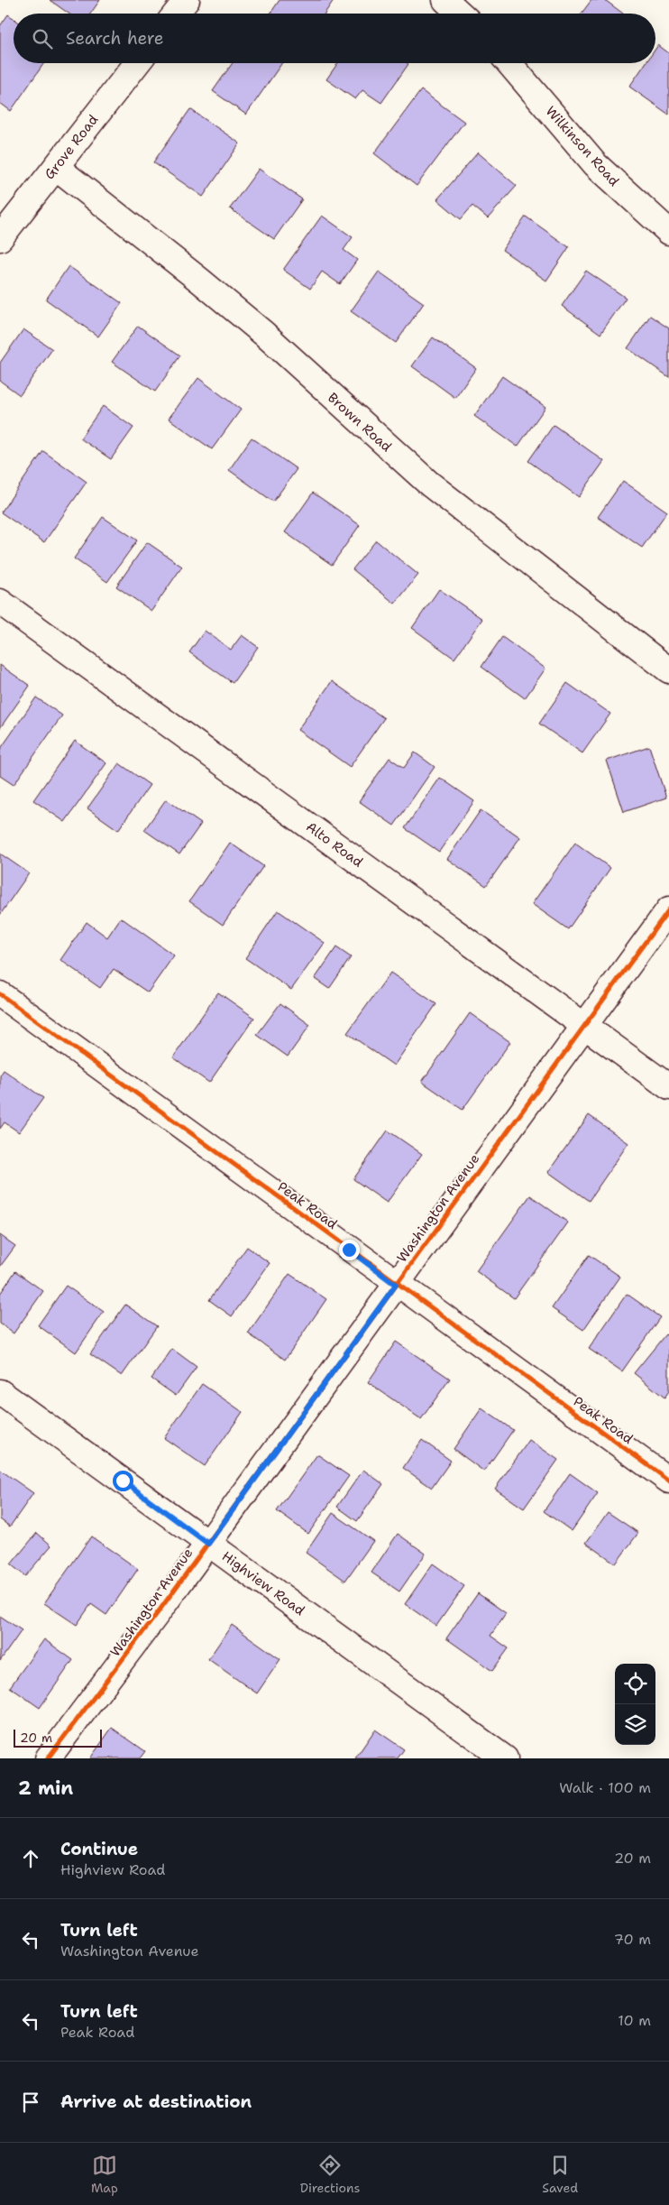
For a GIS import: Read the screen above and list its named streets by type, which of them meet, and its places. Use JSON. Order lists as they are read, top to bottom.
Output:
{
  "streets": {
    "street": [
      "Wilkinson Road",
      "Grove Road",
      "Brown Road",
      "Alto Road",
      "Peak Road",
      "Washington Avenue",
      "Highview Road"
    ]
  },
  "crossings": [
    ["Grove Road", "Brown Road"],
    ["Alto Road", "Washington Avenue"],
    ["Peak Road", "Washington Avenue"],
    ["Washington Avenue", "Highview Road"]
  ],
  "scale_bar": "20 m",
  "page": {
    "search": "Search here",
    "scale": "20 m",
    "heading": ["2 min", "Walk · 100 m"],
    "list": [
      ["Continue", "Highview Road", "20 m"],
      ["Turn left", "Washington Avenue", "70 m"],
      ["Turn left", "Peak Road", "10 m"],
      "Arrive at destination"
    ],
    "nav": ["Map", "Directions", "Saved"]
  }
}
